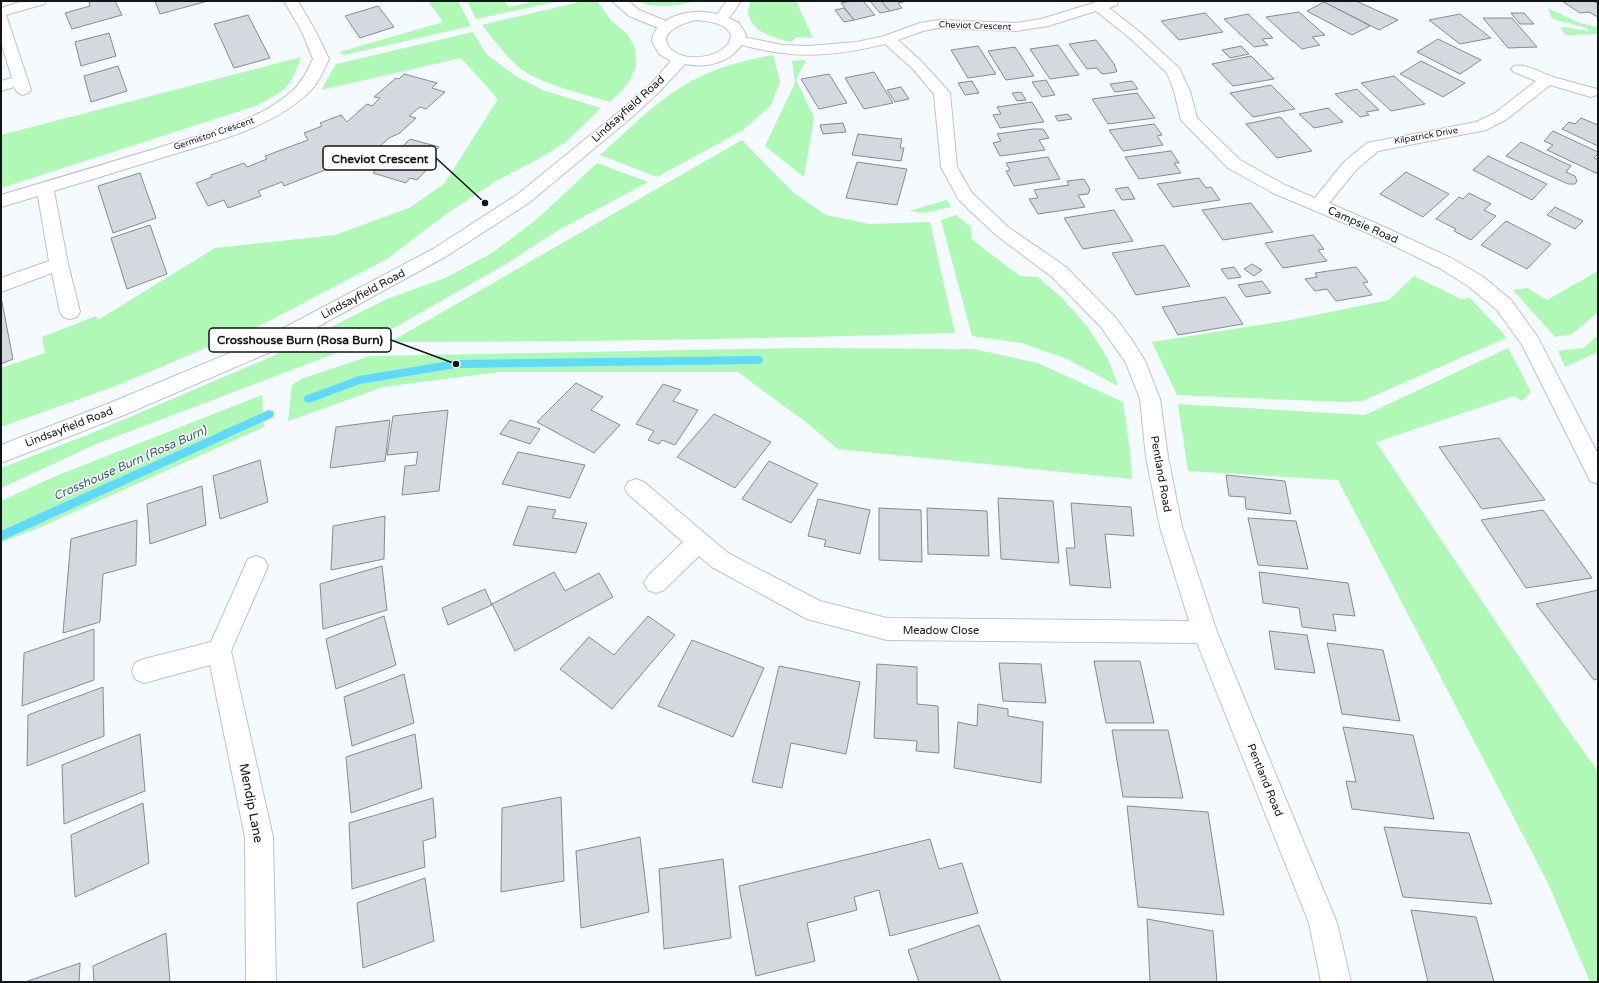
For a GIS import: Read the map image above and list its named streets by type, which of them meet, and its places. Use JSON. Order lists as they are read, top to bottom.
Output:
{
  "streets": {
    "street": [
      "Cheviot Crescent",
      "Lindsayfield Road",
      "Germiston Crescent",
      "Kilpatrick Drive",
      "Campsie Road",
      "Pentland Road",
      "Meadow Close",
      "Mendip Lane"
    ]
  },
  "crossings": [
    ["Cheviot Crescent", "Lindsayfield Road"],
    ["Cheviot Crescent", "Campsie Road"],
    ["Cheviot Crescent", "Pentland Road"],
    ["Kilpatrick Drive", "Campsie Road"],
    ["Pentland Road", "Meadow Close"]
  ],
  "water": ["Crosshouse Burn (Rosa Burn)"],
  "places": ["Cheviot Crescent", "Crosshouse Burn (Rosa Burn)"]
}
